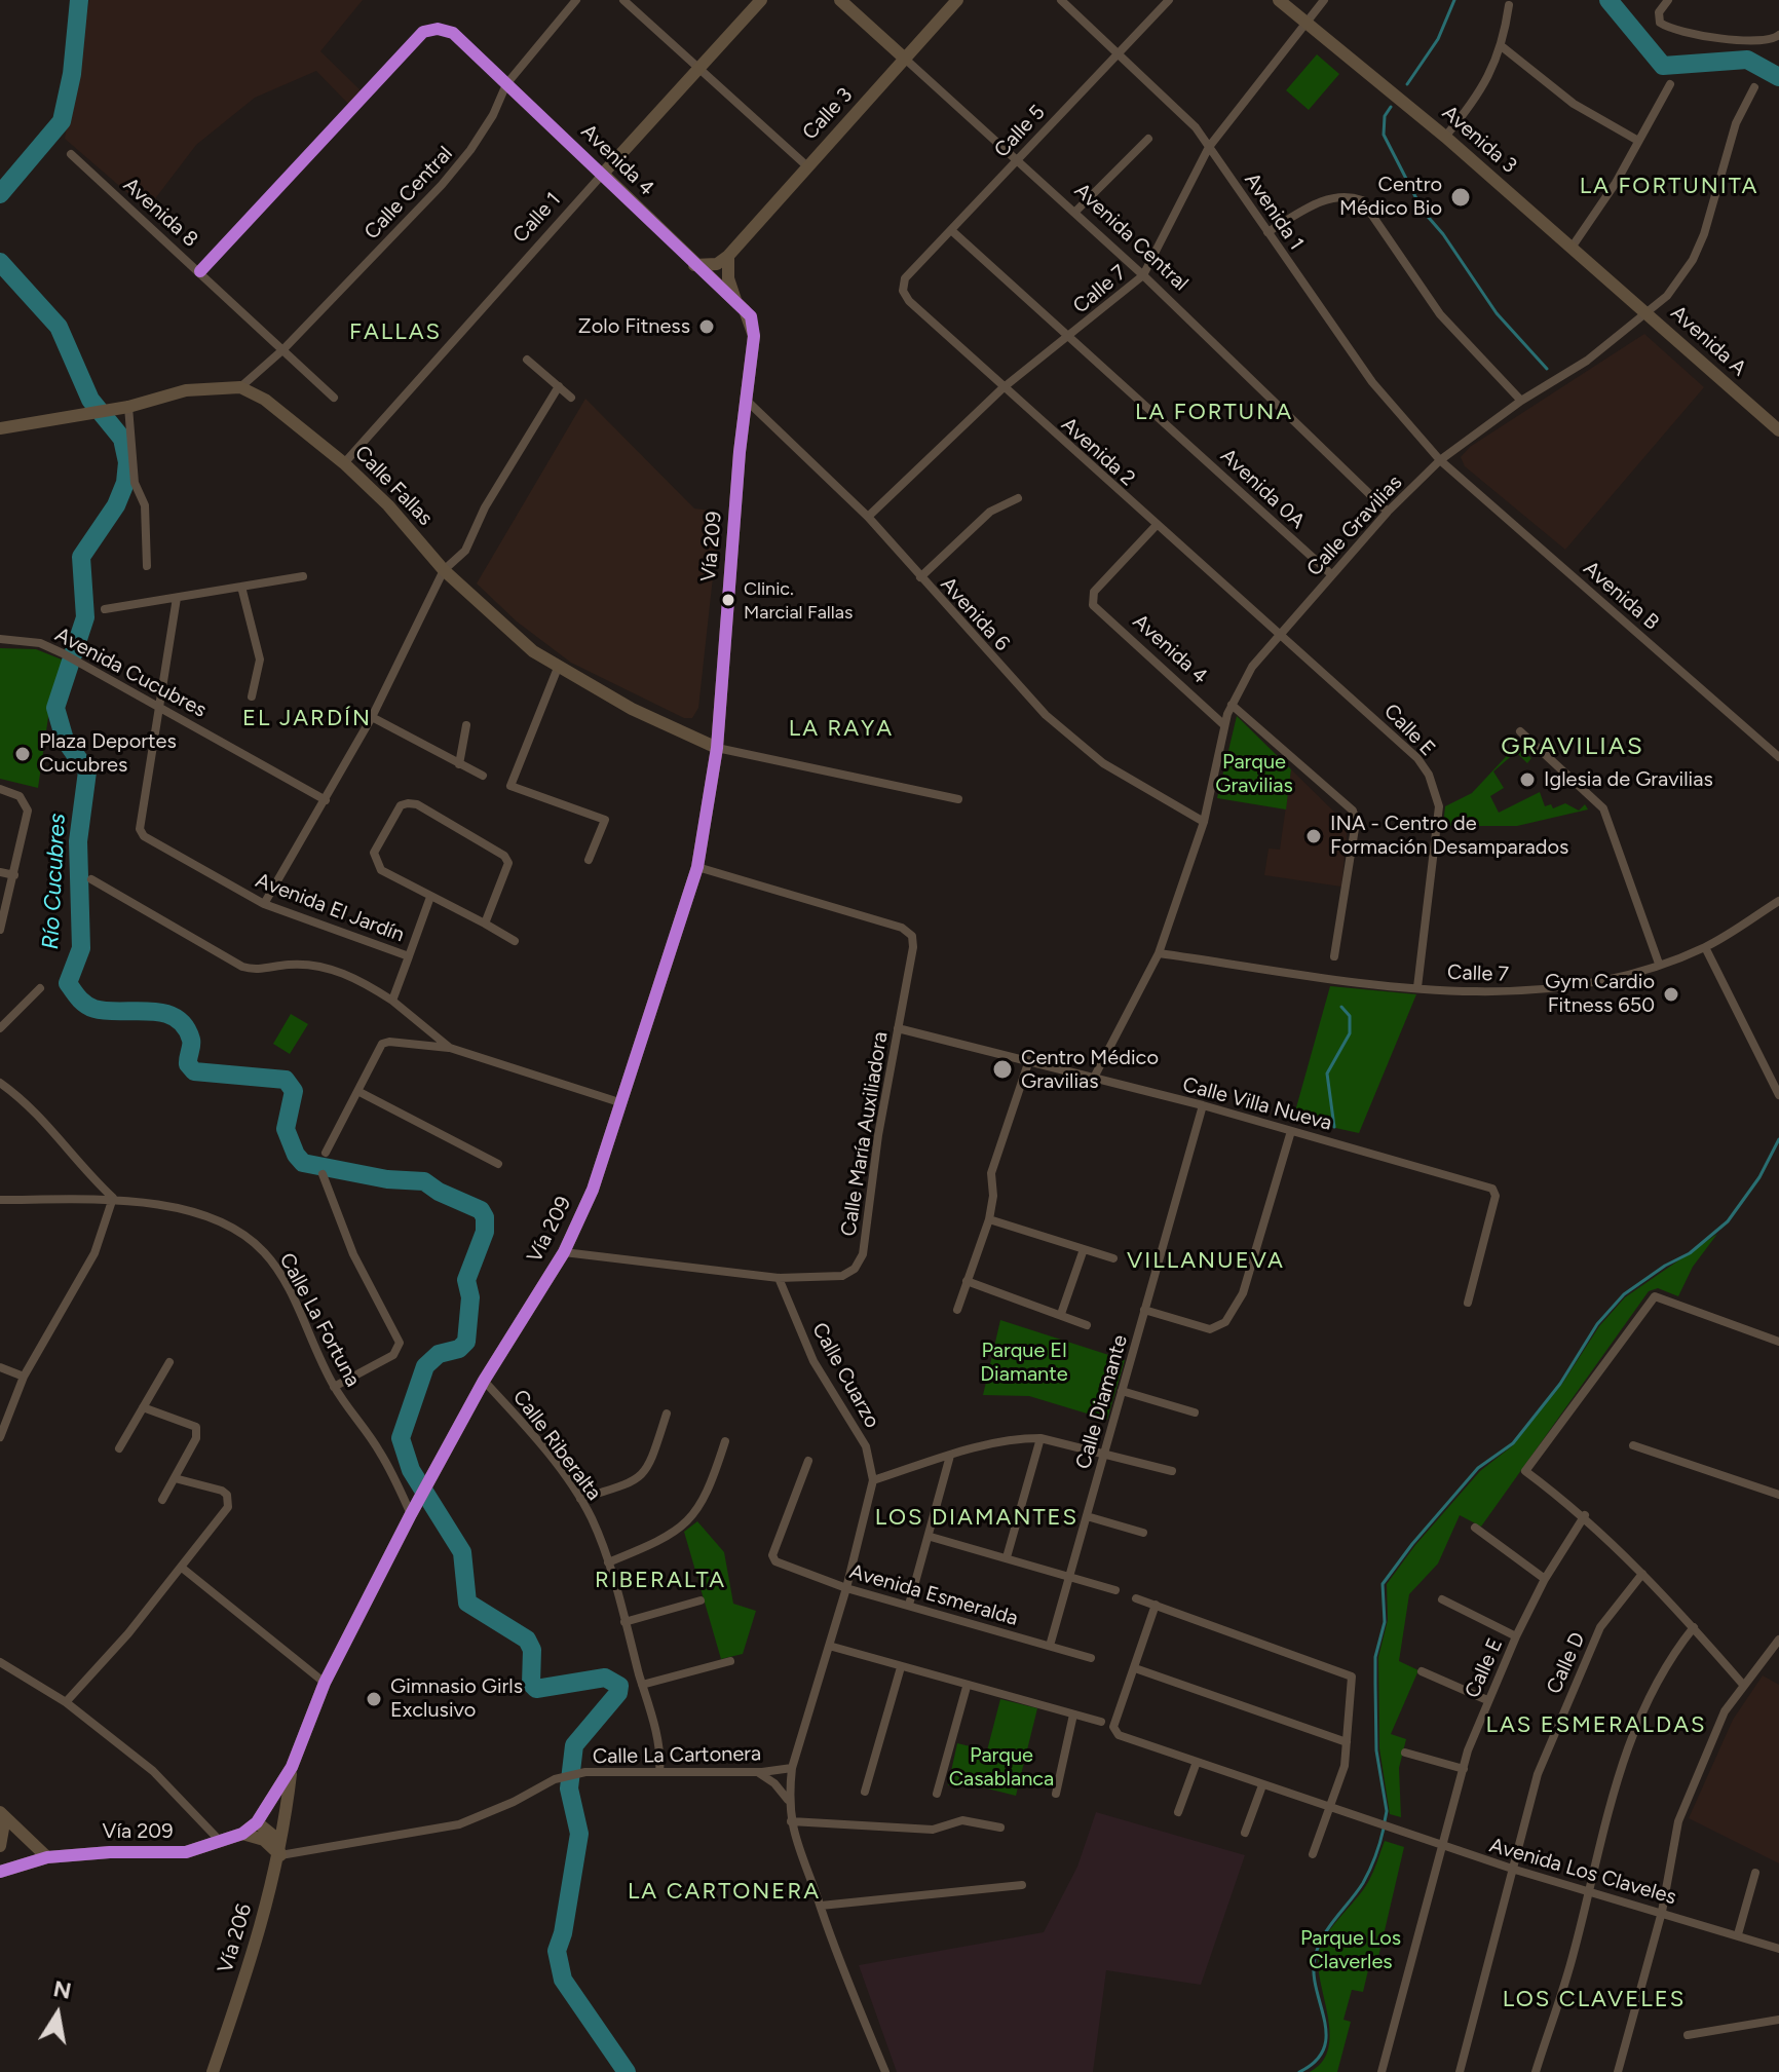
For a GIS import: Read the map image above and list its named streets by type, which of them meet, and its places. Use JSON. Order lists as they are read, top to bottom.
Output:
{
  "streets": {
    "main road": [
      "Calle 3",
      "Avenida 3",
      "Avenida 4",
      "Calle 1",
      "Avenida Central",
      "Avenida A",
      "Calle Fallas",
      "Vía 209",
      "Vía 206"
    ],
    "street": [
      "Calle 5",
      "Calle Central",
      "Avenida 1",
      "Avenida 8",
      "Calle 7",
      "Avenida 2",
      "Avenida 0A",
      "Calle Gravilias",
      "Avenida B",
      "Avenida 6",
      "Avenida Cucubres",
      "Calle E",
      "Avenida El Jardín",
      "Calle Villa Nueva",
      "Calle María Auxiliadora",
      "Calle La Fortuna",
      "Calle Cuarzo",
      "Calle Diamante",
      "Calle Riberalta",
      "Avenida Esmeralda",
      "Calle D",
      "Calle La Cartonera",
      "Avenida Los Claveles"
    ]
  },
  "crossings": [
    ["Calle 3", "Avenida Central"],
    ["Calle 5", "Avenida 1"],
    ["Calle 5", "Avenida Central"],
    ["Calle 5", "Avenida 2"],
    ["Calle 5", "Avenida 0A"],
    ["Avenida 3", "Calle 7"],
    ["Avenida 3", "Avenida A"],
    ["Avenida 3", "Calle Gravilias"],
    ["Avenida 4", "Calle Central"],
    ["Avenida 4", "Avenida 8"],
    ["Avenida 4", "Calle 1"],
    ["Avenida 4", "Avenida 2"],
    ["Avenida 4", "Calle Gravilias"],
    ["Avenida 4", "Vía 209"],
    ["Calle Central", "Avenida 8"],
    ["Calle Central", "Calle Fallas"],
    ["Avenida 1", "Calle 7"],
    ["Avenida 1", "Calle Gravilias"],
    ["Avenida 1", "Avenida B"],
    ["Calle 1", "Calle Fallas"],
    ["Avenida Central", "Calle 7"],
    ["Avenida Central", "Calle Gravilias"],
    ["Calle 7", "Avenida 2"],
    ["Calle 7", "Avenida 0A"],
    ["Calle 7", "Calle Gravilias"],
    ["Calle 7", "Avenida 6"],
    ["Calle 7", "Calle E"],
    ["Avenida A", "Calle Gravilias"],
    ["Avenida 2", "Calle Gravilias"],
    ["Avenida 2", "Calle E"],
    ["Calle Fallas", "Vía 209"],
    ["Avenida 0A", "Calle Gravilias"],
    ["Calle Gravilias", "Avenida B"],
    ["Calle Gravilias", "Avenida 6"],
    ["Calle Gravilias", "Calle E"],
    ["Calle Gravilias", "Calle Villa Nueva"],
    ["Vía 209", "Avenida 6"],
    ["Vía 209", "Calle María Auxiliadora"],
    ["Vía 209", "Calle La Fortuna"],
    ["Vía 209", "Calle Riberalta"],
    ["Vía 209", "Vía 206"],
    ["Avenida Cucubres", "Avenida El Jardín"],
    ["Calle E", "Avenida Los Claveles"],
    ["Calle Villa Nueva", "Calle María Auxiliadora"],
    ["Calle Villa Nueva", "Calle Diamante"],
    ["Calle María Auxiliadora", "Calle Cuarzo"],
    ["Calle Cuarzo", "Avenida Esmeralda"],
    ["Calle Cuarzo", "Calle La Cartonera"],
    ["Calle Diamante", "Avenida Esmeralda"],
    ["Calle Riberalta", "Calle La Cartonera"],
    ["Calle D", "Avenida Los Claveles"],
    ["Calle La Cartonera", "Vía 206"]
  ],
  "districts": [
    "LA FORTUNITA",
    "FALLAS",
    "LA FORTUNA",
    "EL JARDÍN",
    "LA RAYA",
    "GRAVILIAS",
    "VILLANUEVA",
    "LOS DIAMANTES",
    "RIBERALTA",
    "LAS ESMERALDAS",
    "LA CARTONERA",
    "LOS CLAVELES"
  ],
  "water": ["Río Cucubres"],
  "parks": [
    "Parque Gravilias",
    "Parque El Diamante",
    "Parque Casablanca",
    "Parque Los Claverles"
  ],
  "places": [
    "Centro Médico Bio",
    "Zolo Fitness",
    "Clinic. Marcial Fallas",
    "Plaza Deportes Cucubres",
    "Iglesia de Gravilias",
    "INA - Centro de Formación Desamparados",
    "Gym Cardio Fitness 650",
    "Centro Médico Gravilias",
    "Gimnasio Girls Exclusivo"
  ],
  "north": "top"
}
